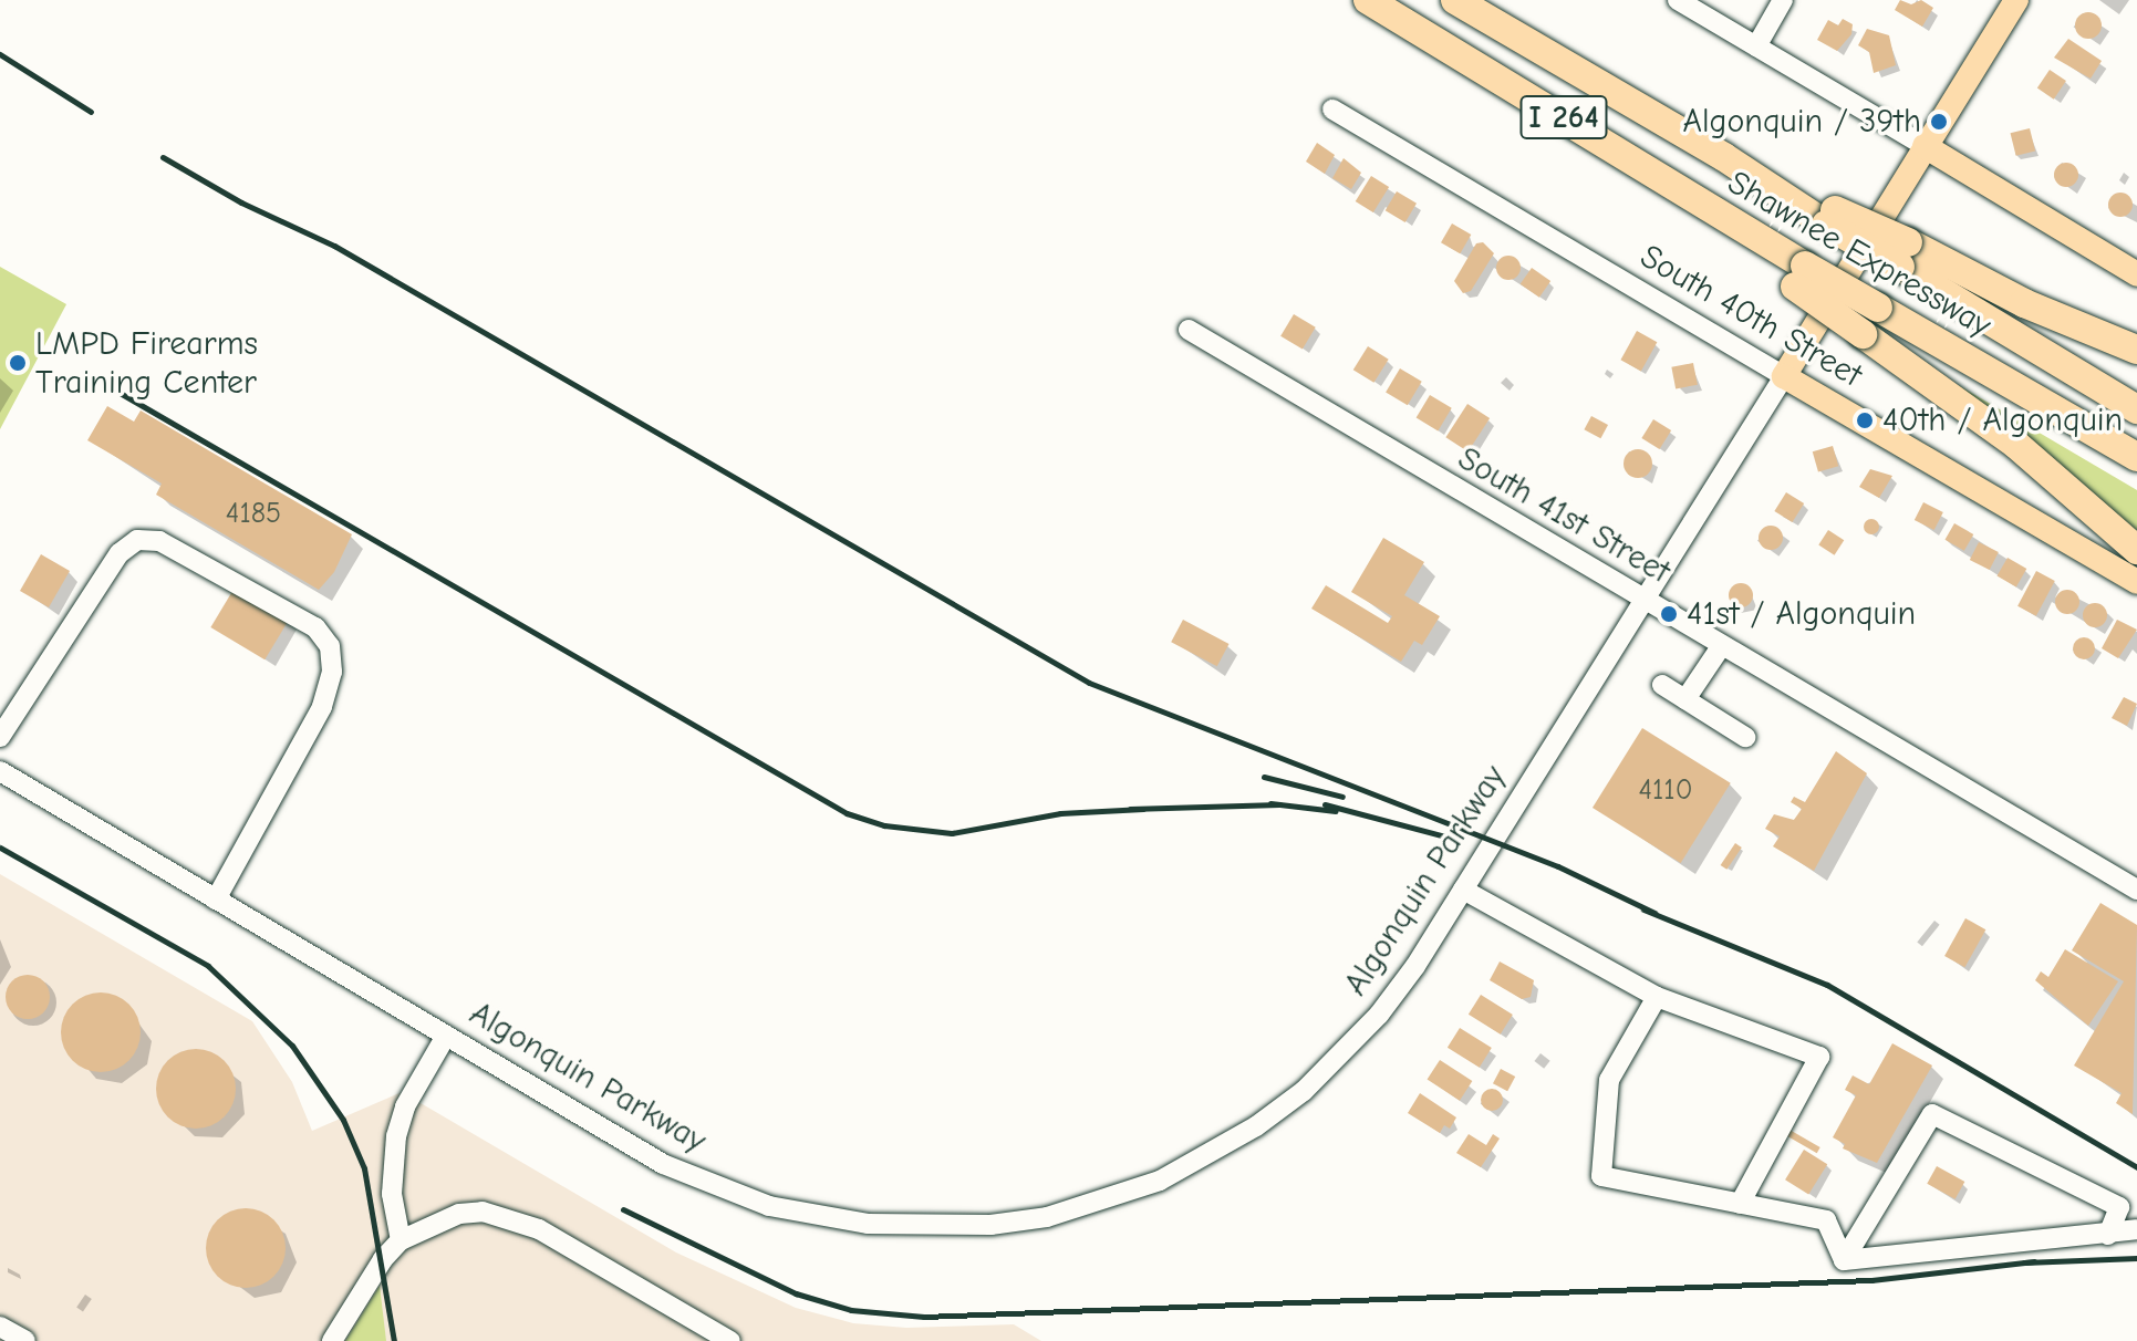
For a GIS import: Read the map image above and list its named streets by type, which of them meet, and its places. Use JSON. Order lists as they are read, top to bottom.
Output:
{
  "streets": {
    "highway": ["I 264", "Shawnee Expressway"],
    "main road": ["South 40th Street", "Algonquin Parkway"],
    "street": ["South 41st Street"]
  },
  "crossings": [
    ["South 40th Street", "Algonquin Parkway"],
    ["South 41st Street", "Algonquin Parkway"]
  ],
  "places": [
    "Algonquin / 39th",
    "LMPD Firearms Training Center",
    "40th / Algonquin",
    "41st / Algonquin"
  ],
  "house_numbers": ["4185", "4110"]
}
